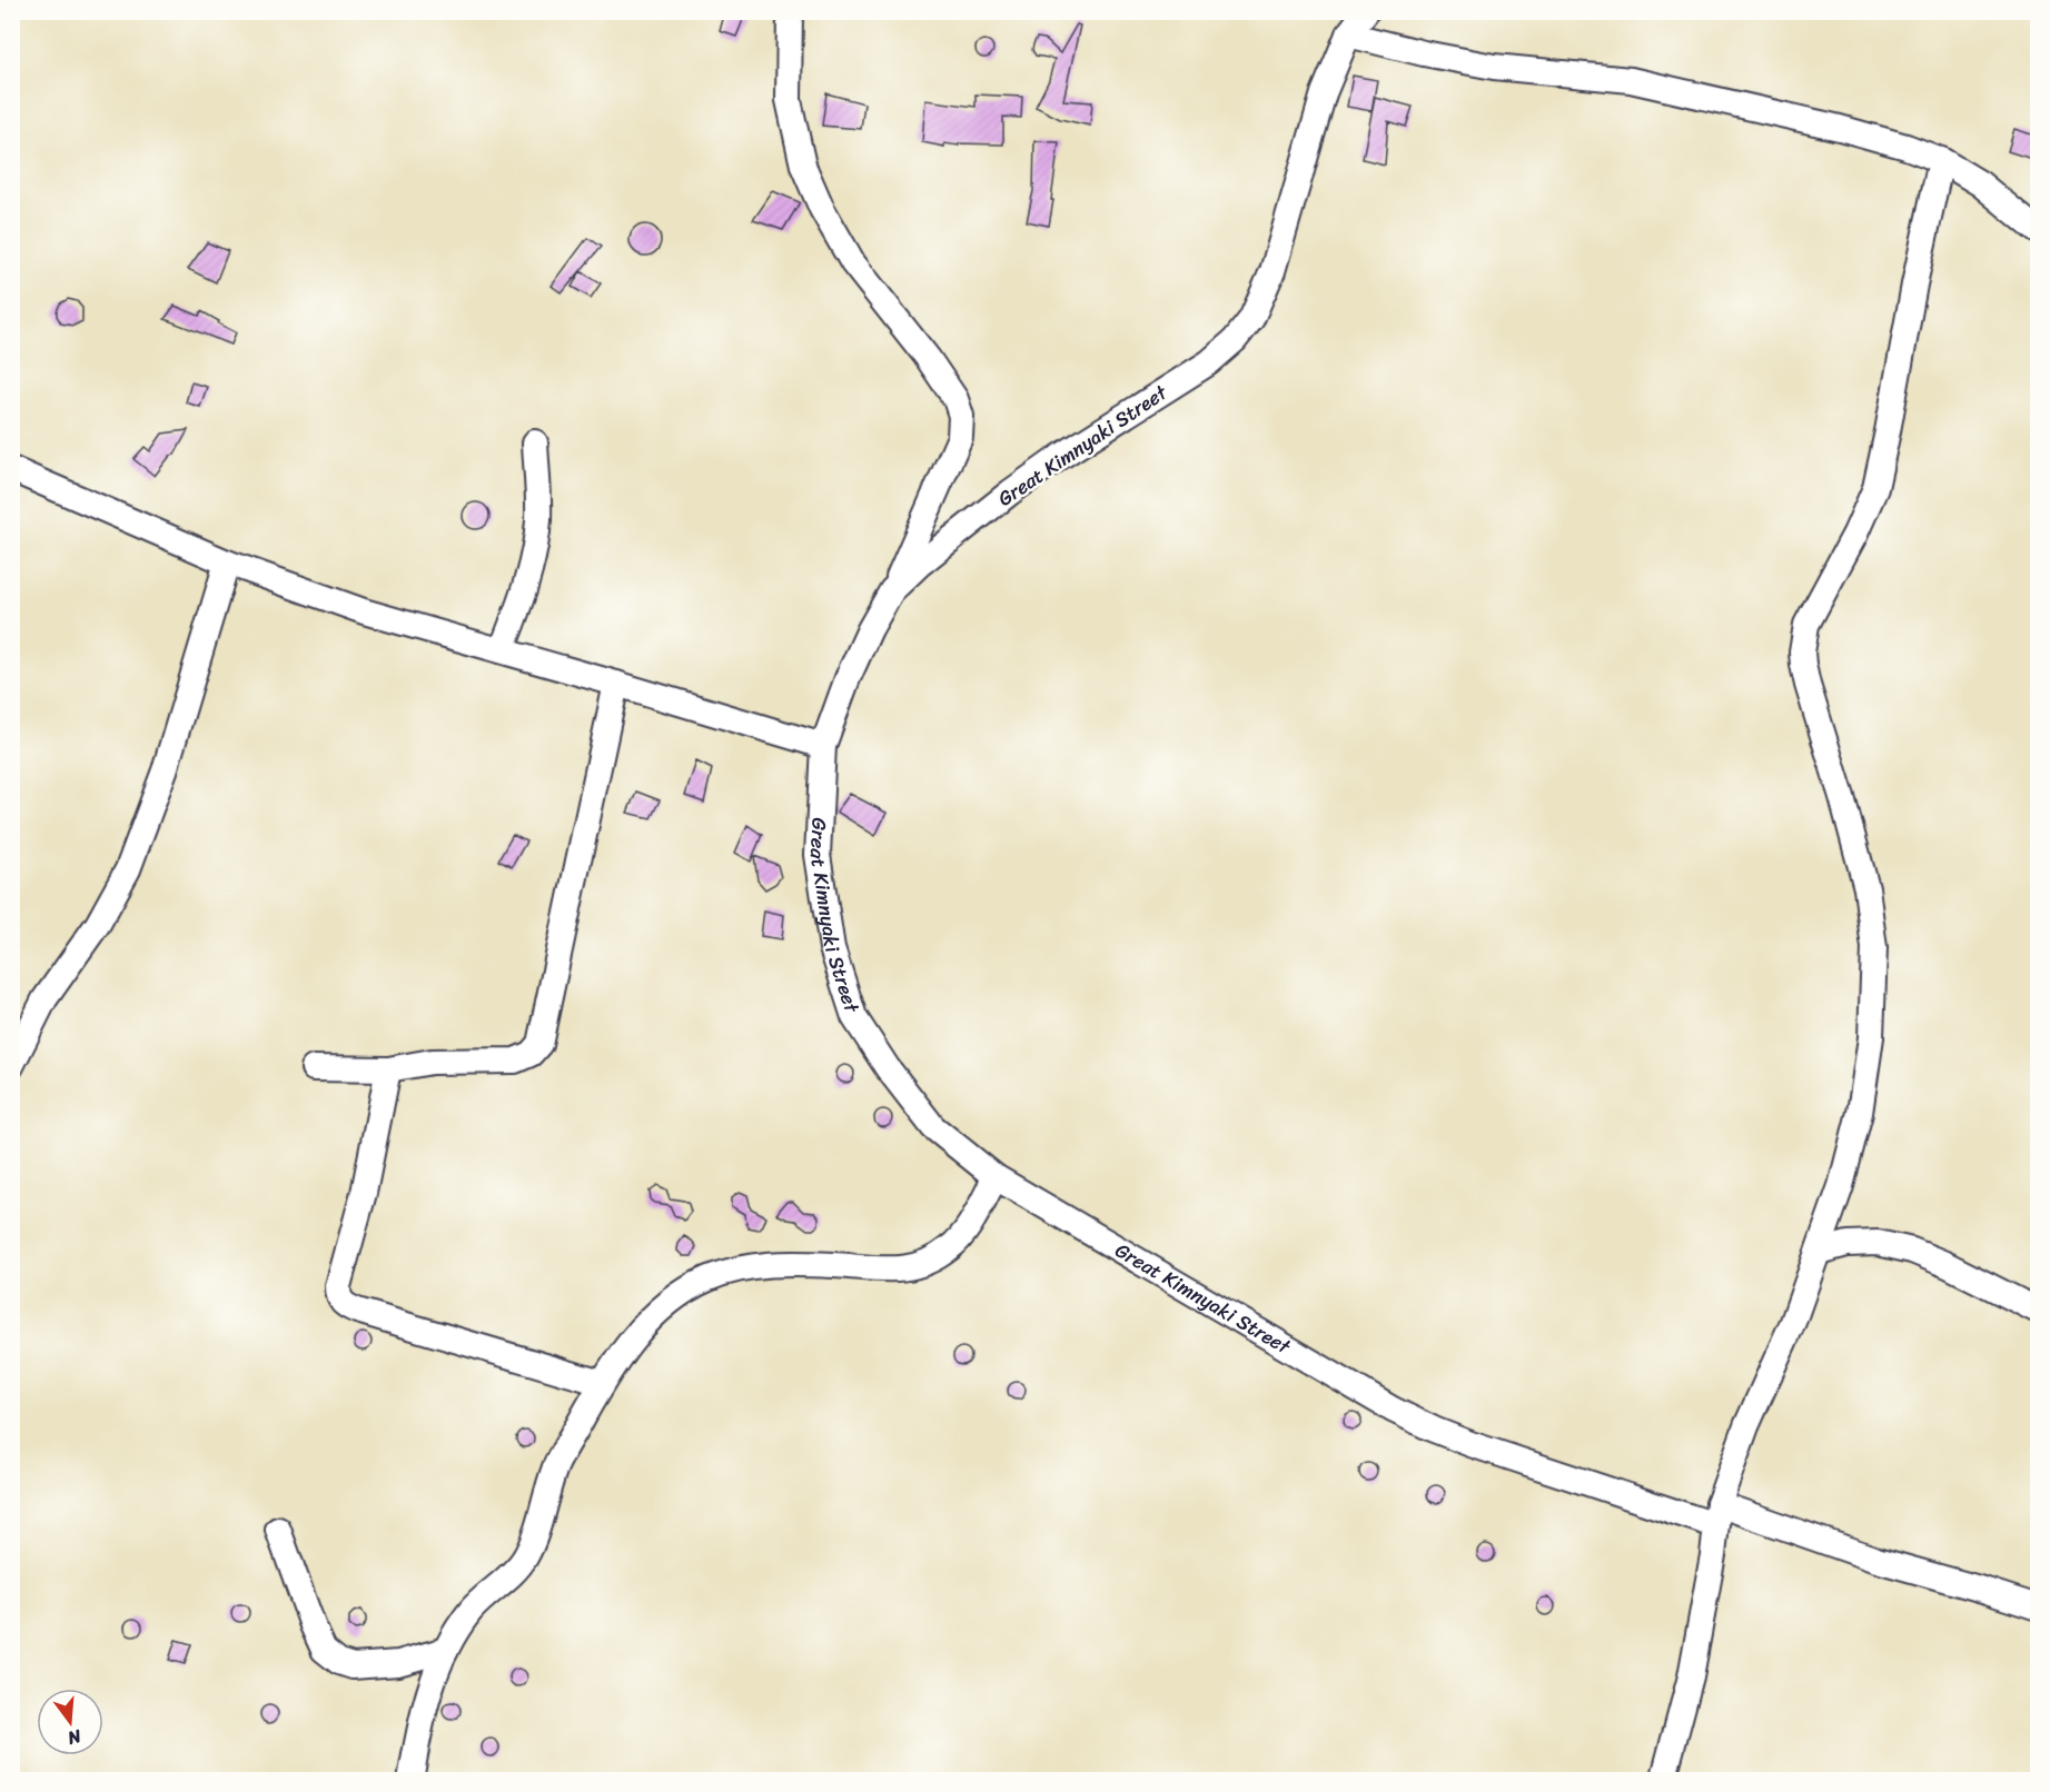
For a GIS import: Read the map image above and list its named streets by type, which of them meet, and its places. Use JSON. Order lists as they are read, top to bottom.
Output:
{
  "streets": {
    "street": ["Great Kimnyaki Street"]
  },
  "north": "bottom"
}
